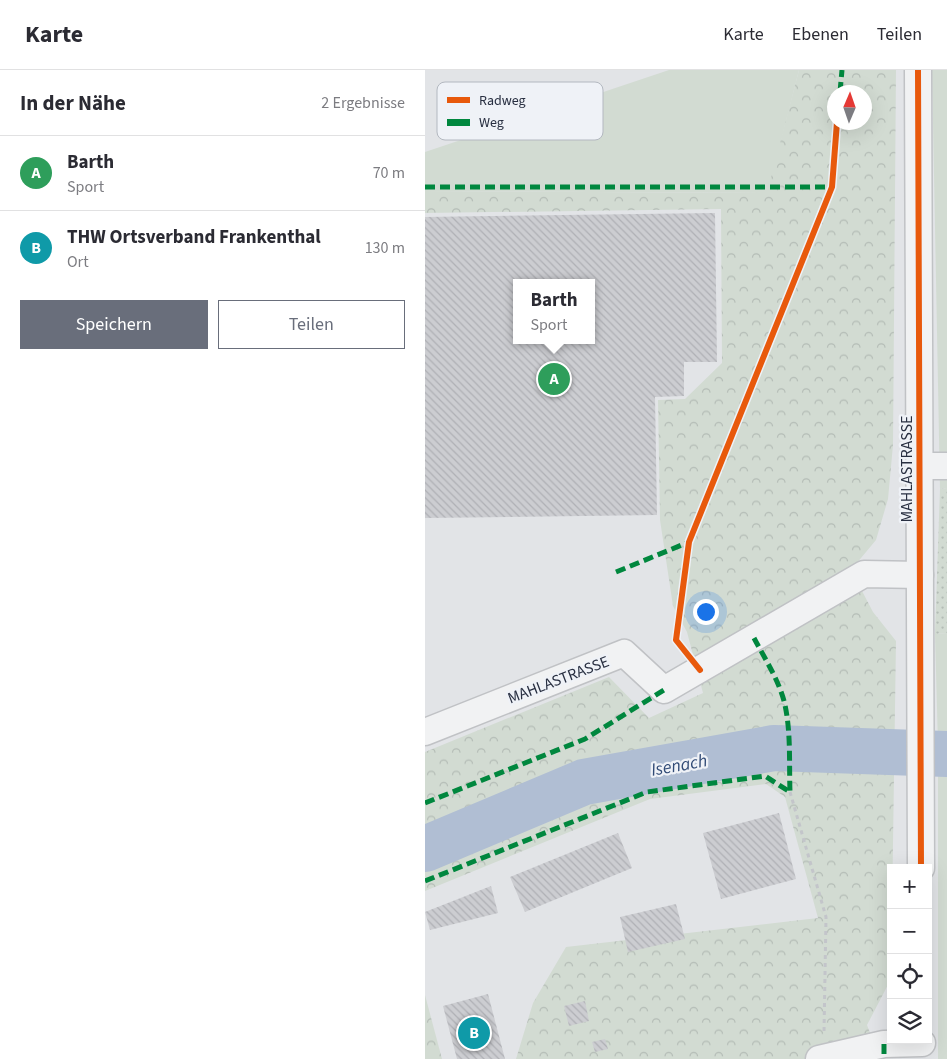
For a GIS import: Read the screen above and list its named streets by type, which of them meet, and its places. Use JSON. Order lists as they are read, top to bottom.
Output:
{
  "streets": {
    "street": ["MAHLASTRASSE"]
  },
  "water": ["Isenach"],
  "legend": ["Radweg", "Weg"],
  "north": "top",
  "page": {
    "header": "Karte",
    "nav": ["Karte", "Ebenen", "Teilen"],
    "heading": ["In der Nähe", "2 Ergebnisse"],
    "list": [
      {
        "mark": "A",
        "name": "Barth",
        "note": "Sport",
        "value": "70 m"
      },
      {
        "mark": "B",
        "name": "THW Ortsverband Frankenthal",
        "note": "Ort",
        "value": "130 m"
      }
    ],
    "popup": ["Barth", "Sport"],
    "buttons": ["Speichern", "Teilen"],
    "pins": ["A", "B"],
    "map_buttons": ["+", "−"]
  }
}
